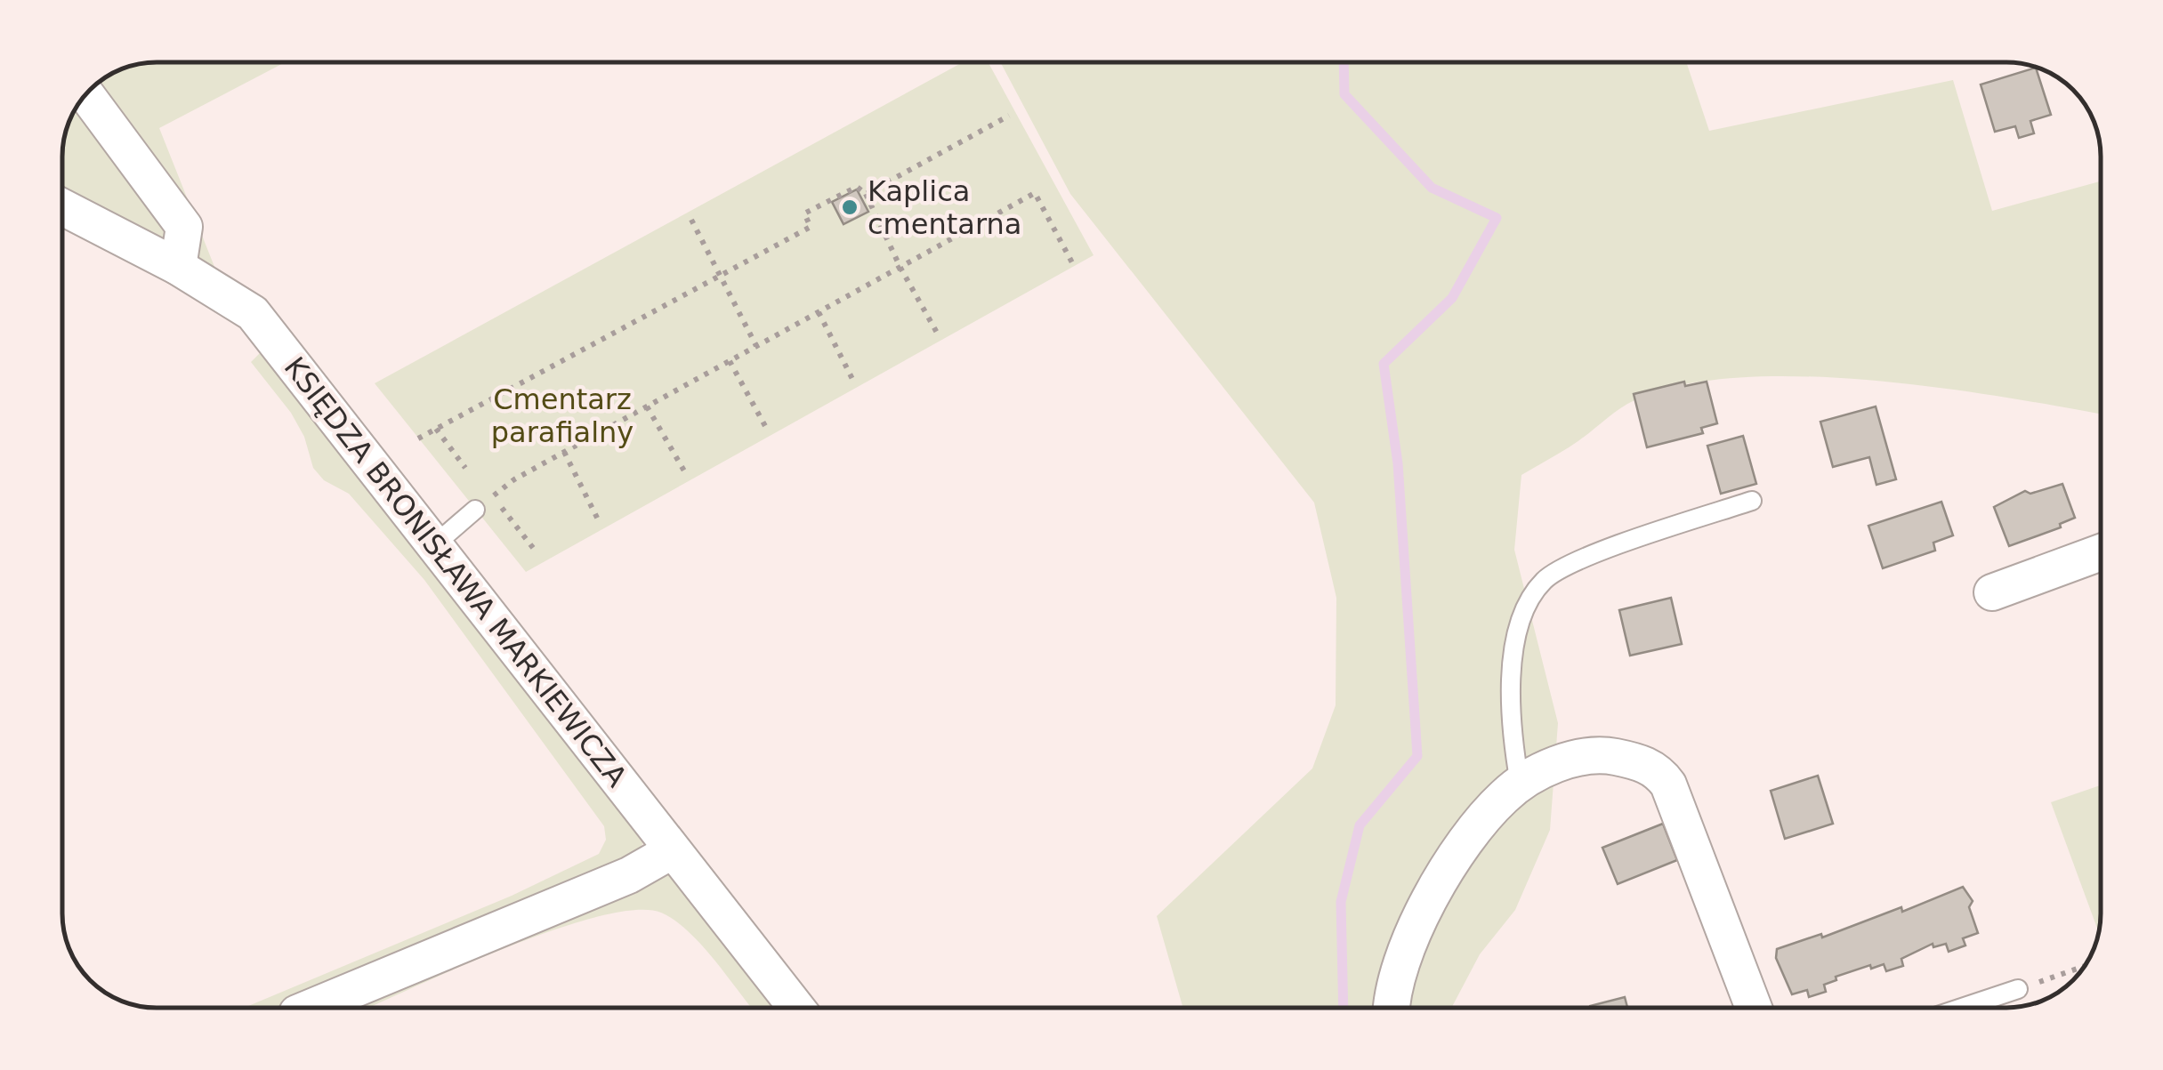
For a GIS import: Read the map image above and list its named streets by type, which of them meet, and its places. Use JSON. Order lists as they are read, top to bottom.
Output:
{
  "streets": {
    "street": ["KSIĘDZA BRONISŁAWA MARKIEWICZA"]
  },
  "parks": ["Cmentarz parafialny"],
  "places": ["Kaplica cmentarna"]
}
